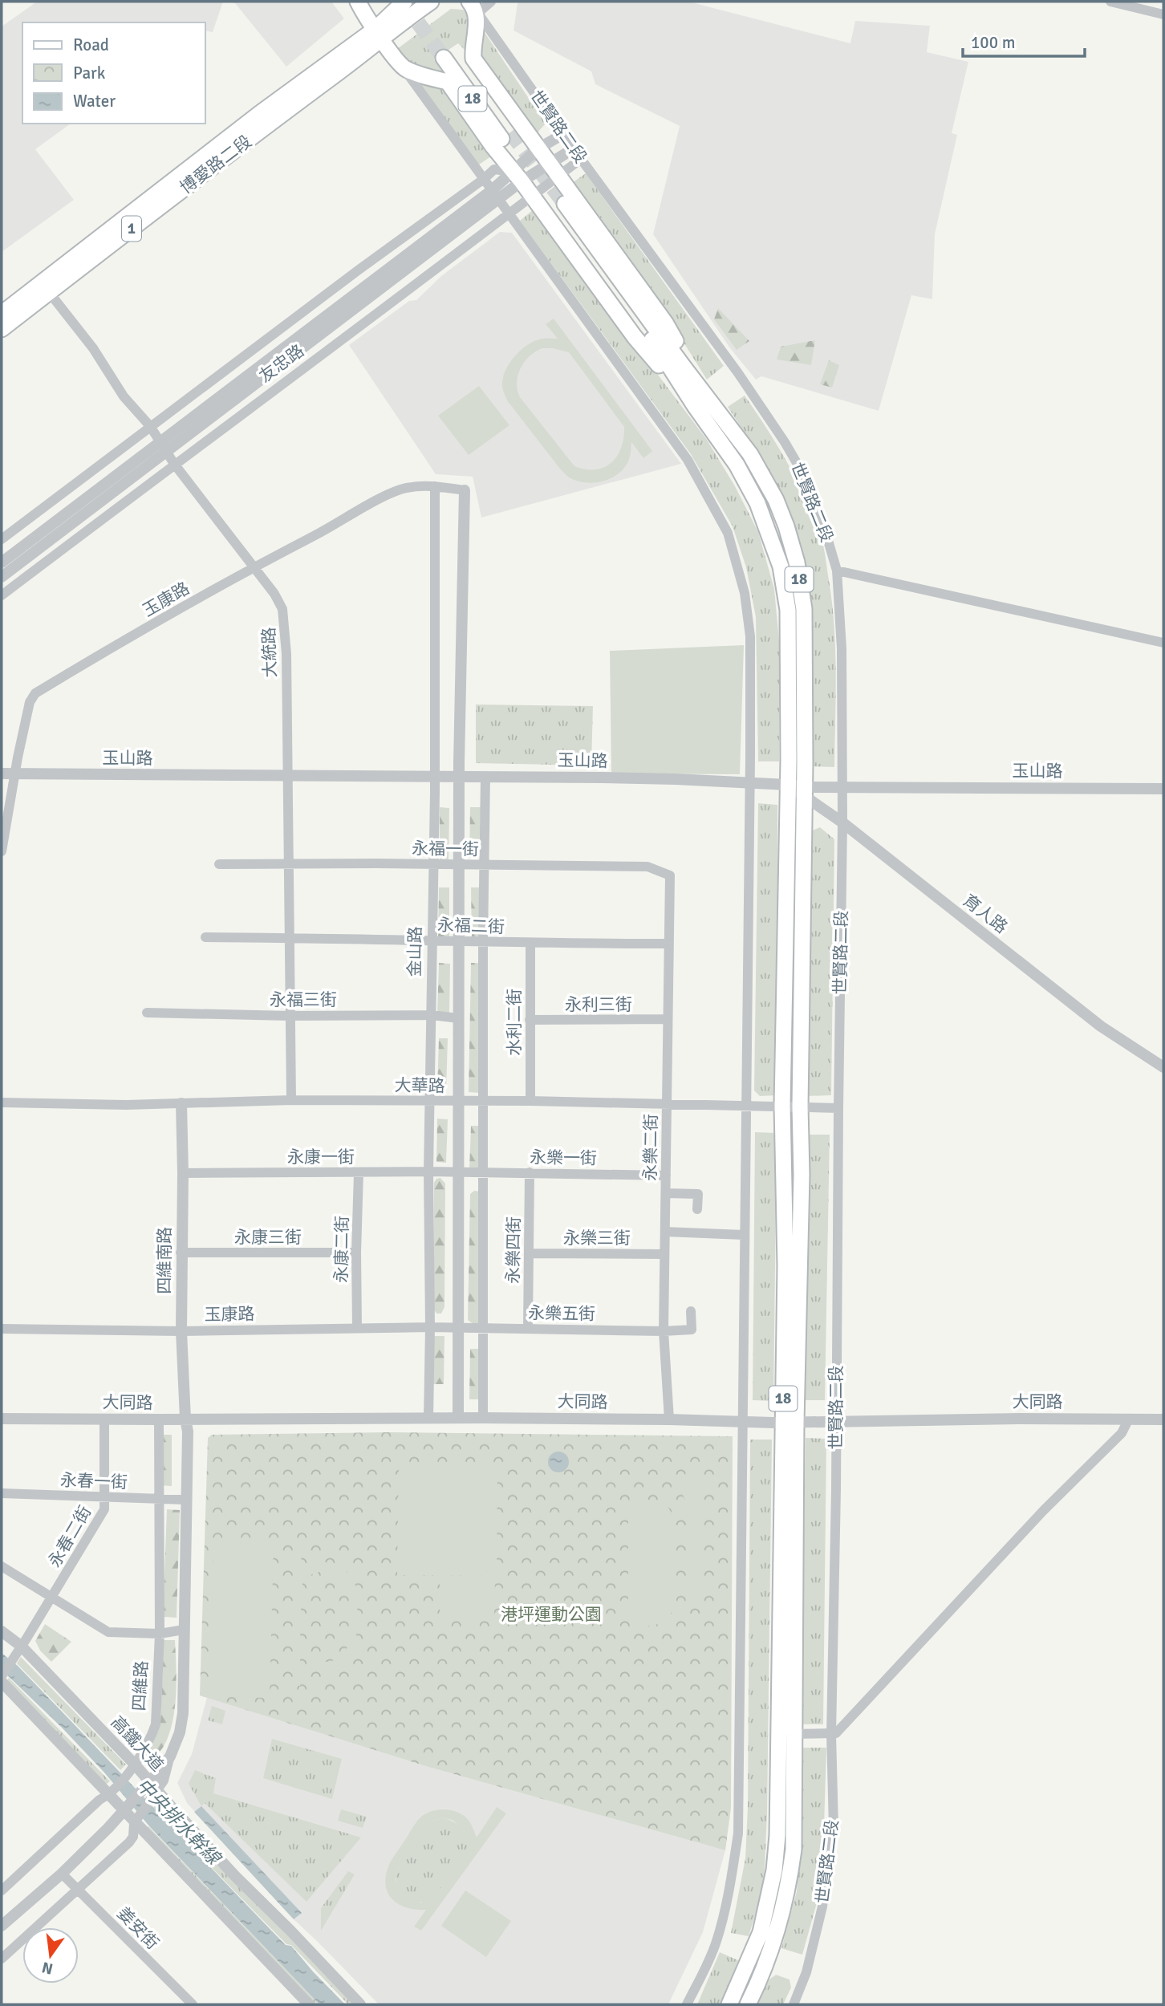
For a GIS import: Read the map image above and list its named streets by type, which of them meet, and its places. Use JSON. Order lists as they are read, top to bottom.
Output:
{
  "streets": {
    "main road": [
      "18",
      "世賢路二段",
      "博愛路二段",
      "1"
    ],
    "street": [
      "友忠路",
      "玉康路",
      "大統路",
      "玉山路",
      "永福一街",
      "育人路",
      "永福二街",
      "金山路",
      "永福三街",
      "永利三街",
      "水利二街",
      "大華路",
      "永樂二街",
      "永康一街",
      "永樂一街",
      "永康三街",
      "永樂三街",
      "永康二街",
      "永樂四街",
      "四維南路",
      "永樂五街",
      "大同路",
      "永春一街",
      "永春二街",
      "四維路",
      "高鐵大道",
      "姜安街"
    ]
  },
  "crossings": [
    ["世賢路二段", "友忠路"],
    ["世賢路二段", "玉山路"],
    ["世賢路二段", "育人路"],
    ["世賢路二段", "大華路"],
    ["世賢路二段", "大同路"],
    ["博愛路二段", "大統路"],
    ["友忠路", "大統路"],
    ["玉康路", "大統路"],
    ["玉康路", "玉山路"],
    ["玉康路", "金山路"],
    ["玉康路", "永康二街"],
    ["玉康路", "四維南路"],
    ["玉康路", "永樂五街"],
    ["大統路", "玉山路"],
    ["大統路", "永福一街"],
    ["大統路", "永福二街"],
    ["大統路", "永福三街"],
    ["大統路", "大華路"],
    ["玉山路", "育人路"],
    ["玉山路", "金山路"],
    ["永福一街", "金山路"],
    ["永福一街", "永樂二街"],
    ["永福二街", "金山路"],
    ["永福二街", "水利二街"],
    ["永福二街", "永樂二街"],
    ["金山路", "永福三街"],
    ["金山路", "大華路"],
    ["金山路", "永康一街"],
    ["金山路", "大同路"],
    ["永利三街", "水利二街"],
    ["永利三街", "永樂二街"],
    ["水利二街", "大華路"],
    ["大華路", "永樂二街"],
    ["大華路", "四維南路"],
    ["永樂二街", "永樂一街"],
    ["永樂二街", "永樂三街"],
    ["永樂二街", "永樂五街"],
    ["永樂二街", "大同路"],
    ["永康一街", "永樂一街"],
    ["永康一街", "永康二街"],
    ["永康一街", "四維南路"],
    ["永樂一街", "永樂四街"],
    ["永康三街", "永康二街"],
    ["永康三街", "四維南路"],
    ["永樂三街", "永樂四街"],
    ["永樂四街", "永樂五街"],
    ["四維南路", "大同路"],
    ["大同路", "永春二街"],
    ["大同路", "四維路"],
    ["永春一街", "永春二街"],
    ["永春一街", "四維路"],
    ["永春二街", "高鐵大道"],
    ["四維路", "高鐵大道"]
  ],
  "water": ["中央排水幹線"],
  "parks": ["港坪運動公園"],
  "legend": ["Road", "Park", "Water"],
  "scale_bar": "100 m",
  "north": "bottom"
}
